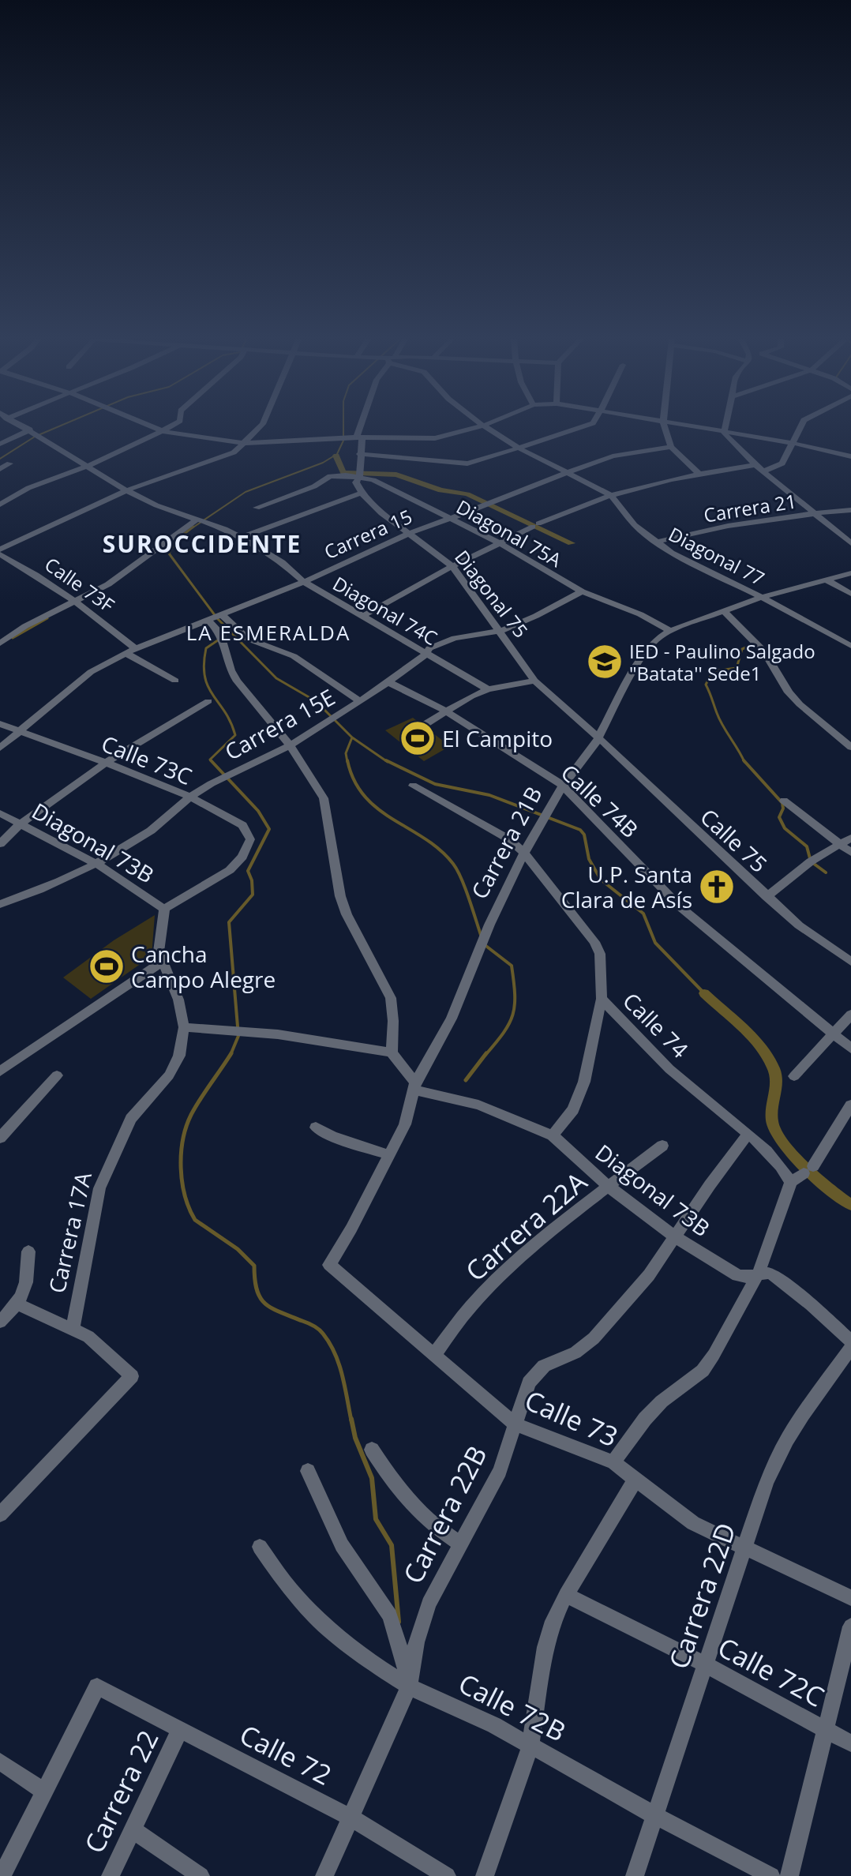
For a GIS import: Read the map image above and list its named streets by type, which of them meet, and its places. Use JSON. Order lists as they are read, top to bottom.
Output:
{
  "streets": {
    "street": [
      "Carrera 21",
      "Diagonal 75A",
      "Carrera 15",
      "Diagonal 77",
      "Calle 73F",
      "Diagonal 75",
      "Diagonal 74C",
      "Carrera 15E",
      "Calle 73C",
      "Calle 74B",
      "Calle 75",
      "Diagonal 73B",
      "Carrera 21B",
      "Calle 74",
      "Carrera 22A",
      "Carrera 17A",
      "Calle 73",
      "Carrera 22B",
      "Carrera 22D",
      "Calle 72C",
      "Calle 72B",
      "Calle 72",
      "Carrera 22"
    ]
  },
  "crossings": [
    ["Carrera 21", "Diagonal 77"],
    ["Diagonal 75A", "Carrera 15"],
    ["Diagonal 75A", "Carrera 15E"],
    ["Diagonal 75A", "Carrera 21B"],
    ["Carrera 15", "Diagonal 77"],
    ["Carrera 15", "Calle 73F"],
    ["Carrera 15", "Diagonal 75"],
    ["Carrera 15", "Diagonal 74C"],
    ["Carrera 15", "Calle 73C"],
    ["Diagonal 77", "Carrera 21B"],
    ["Diagonal 75", "Carrera 15E"],
    ["Diagonal 75", "Calle 75"],
    ["Diagonal 75", "Carrera 21B"],
    ["Diagonal 74C", "Carrera 15E"],
    ["Carrera 15E", "Calle 73C"],
    ["Carrera 15E", "Calle 74B"],
    ["Carrera 15E", "Diagonal 73B"],
    ["Calle 73C", "Diagonal 73B"],
    ["Calle 73C", "Carrera 17A"],
    ["Calle 74B", "Carrera 21B"],
    ["Calle 75", "Carrera 21B"],
    ["Diagonal 73B", "Carrera 21B"],
    ["Diagonal 73B", "Carrera 22A"],
    ["Diagonal 73B", "Carrera 17A"],
    ["Diagonal 73B", "Carrera 22B"],
    ["Carrera 21B", "Calle 74"],
    ["Carrera 21B", "Calle 73"],
    ["Calle 74", "Carrera 22B"],
    ["Carrera 22A", "Calle 73"],
    ["Calle 73", "Carrera 22B"],
    ["Calle 73", "Carrera 22D"],
    ["Carrera 22B", "Calle 72B"],
    ["Carrera 22B", "Calle 72"],
    ["Carrera 22D", "Calle 72C"],
    ["Carrera 22D", "Calle 72B"],
    ["Calle 72", "Carrera 22"]
  ],
  "districts": ["SUROCCIDENTE", "LA ESMERALDA"],
  "places": {
    "school or university": ["IED - Paulino Salgado \"Batata'' Sede1"],
    "sports": ["El Campito", "Cancha Campo Alegre"],
    "church": ["U.P. Santa Clara de Asís"]
  }
}
